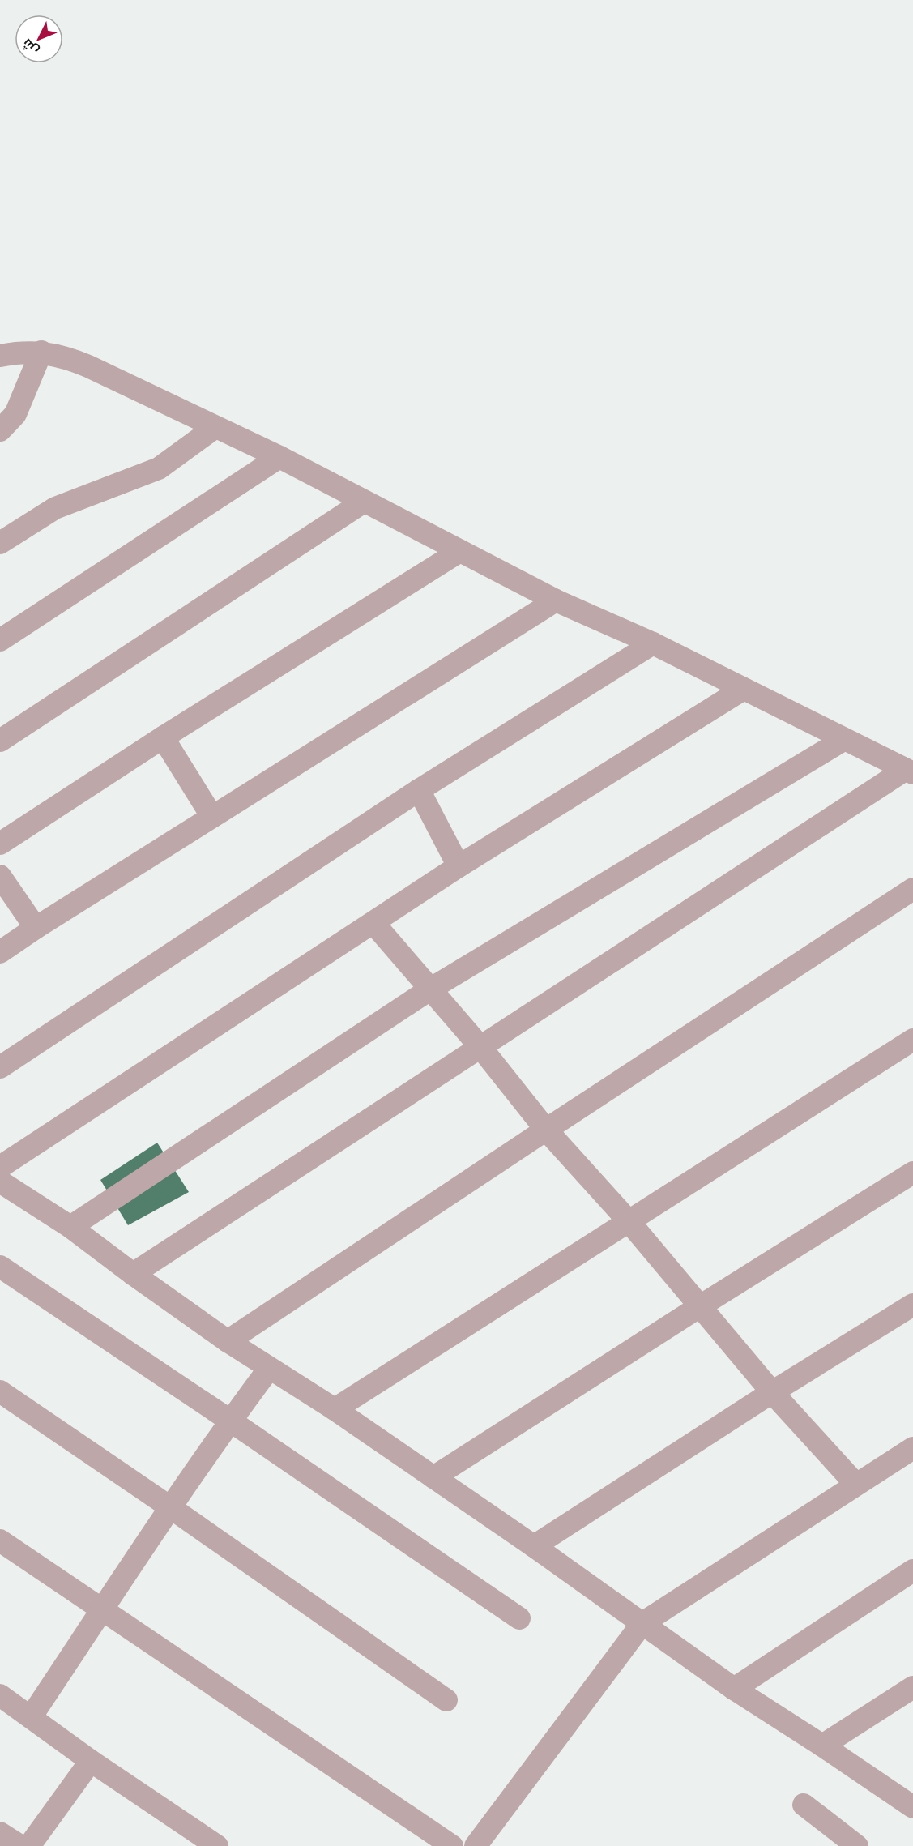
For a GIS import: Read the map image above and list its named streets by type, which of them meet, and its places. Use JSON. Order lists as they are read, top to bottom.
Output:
{
  "north": "bottom left"
}
